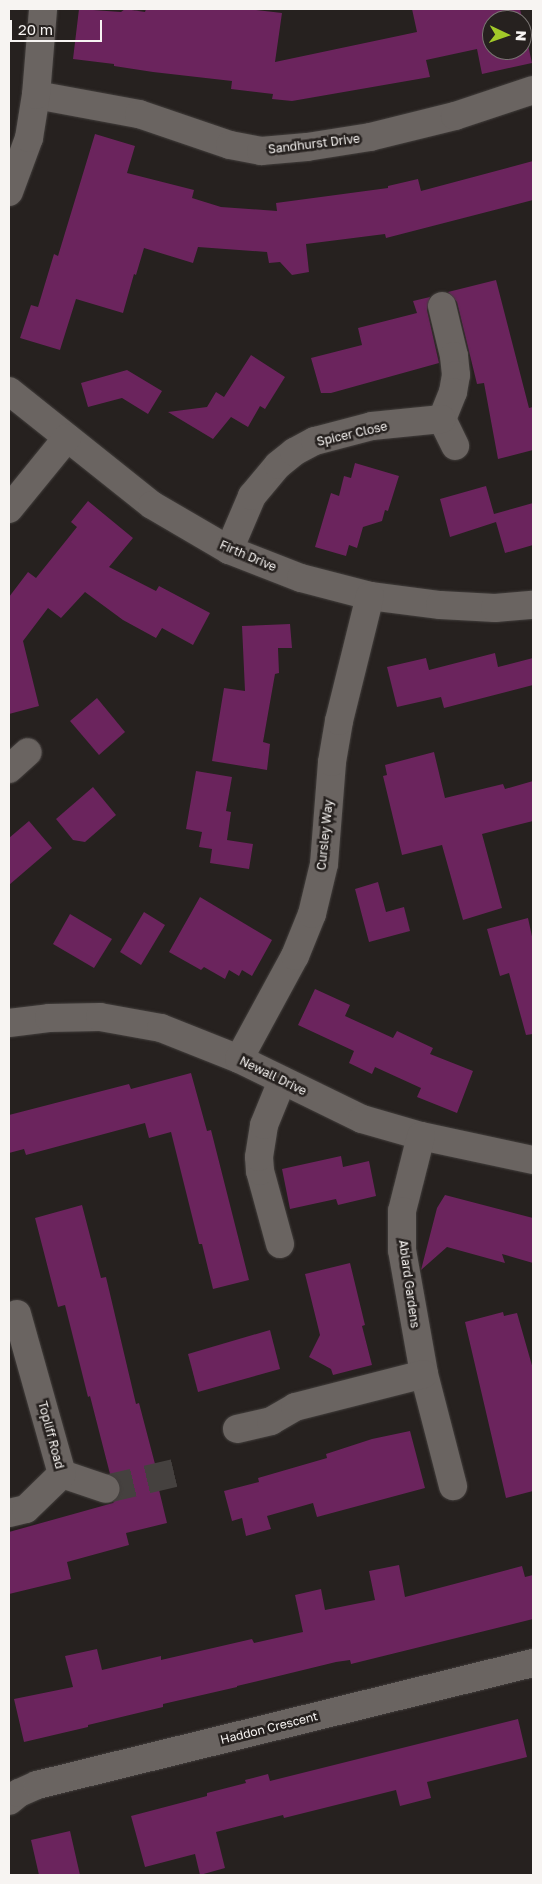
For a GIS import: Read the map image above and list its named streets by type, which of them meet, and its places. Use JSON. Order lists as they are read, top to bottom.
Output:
{
  "streets": {
    "street": [
      "Sandhurst Drive",
      "Spicer Close",
      "Firth Drive",
      "Cursley Way",
      "Newall Drive",
      "Ablard Gardens",
      "Topliff Road",
      "Haddon Crescent"
    ]
  },
  "crossings": [
    ["Spicer Close", "Firth Drive"],
    ["Firth Drive", "Cursley Way"],
    ["Cursley Way", "Newall Drive"],
    ["Newall Drive", "Ablard Gardens"]
  ],
  "scale_bar": "20 m",
  "north": "right"
}
